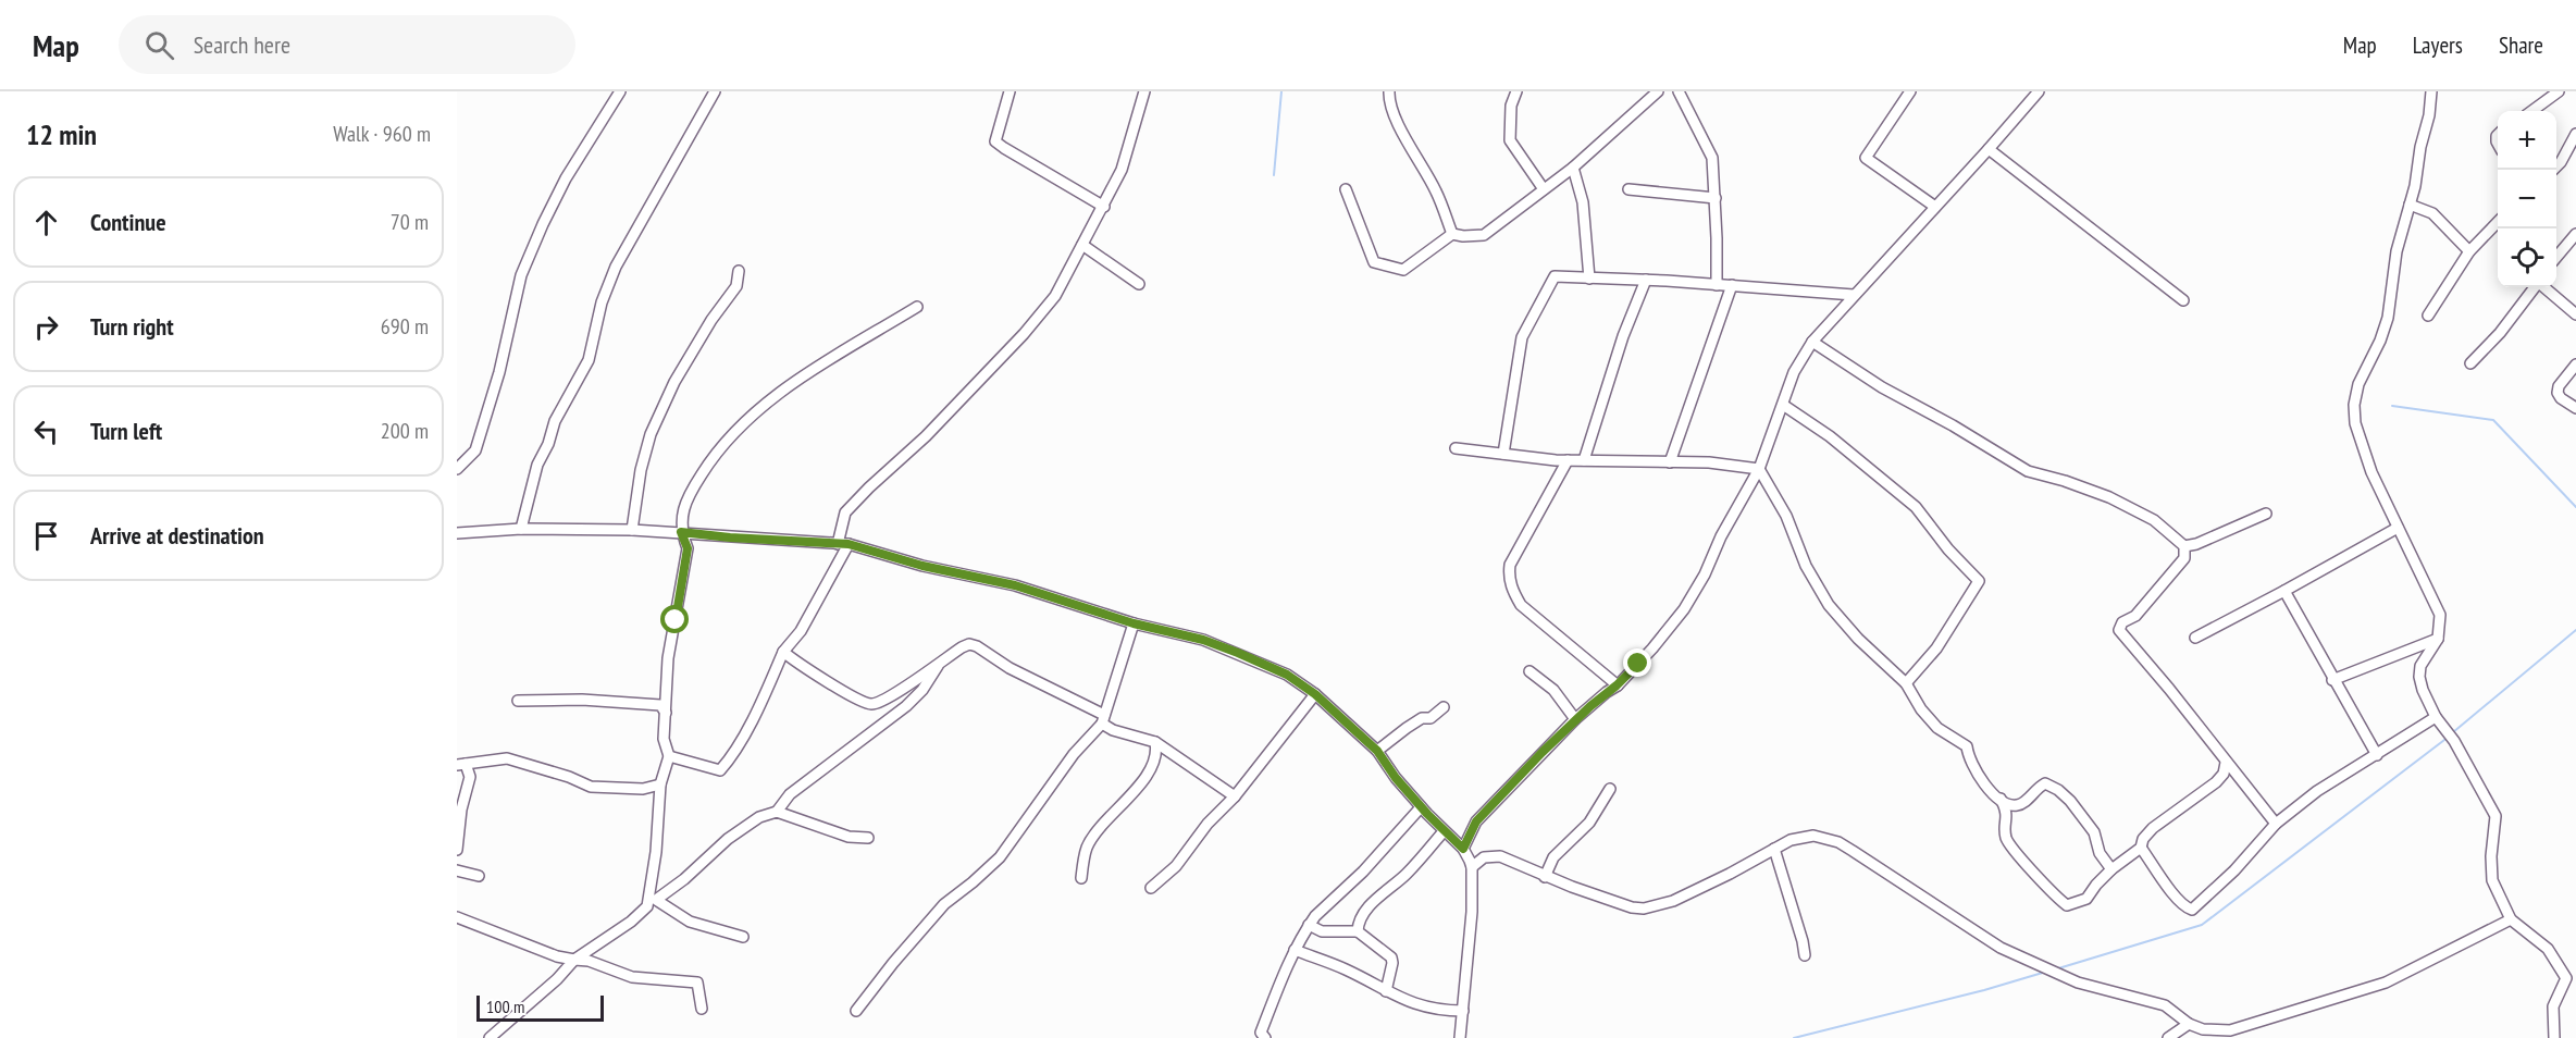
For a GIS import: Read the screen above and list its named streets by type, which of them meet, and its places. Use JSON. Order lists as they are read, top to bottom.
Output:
{
  "scale_bar": "100 m",
  "page": {
    "header": "Map",
    "search": "Search here",
    "nav": ["Map", "Layers", "Share"],
    "heading": ["12 min", "Walk · 960 m"],
    "map_buttons": ["+", "−"],
    "list": [
      ["Continue", "70 m"],
      ["Turn right", "690 m"],
      ["Turn left", "200 m"],
      "Arrive at destination"
    ],
    "scale": "100 m"
  }
}
